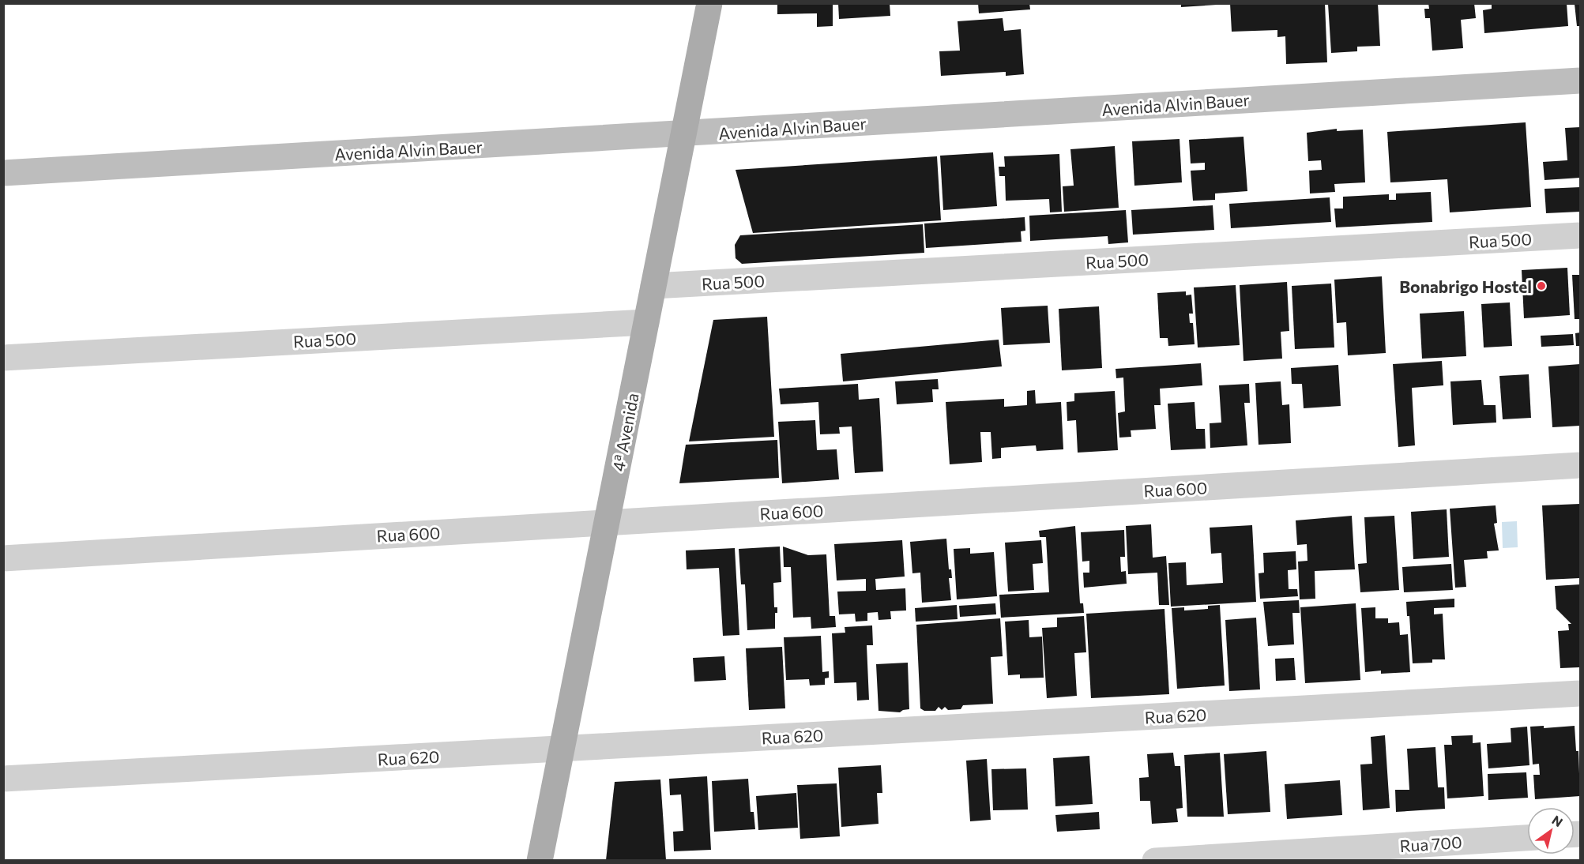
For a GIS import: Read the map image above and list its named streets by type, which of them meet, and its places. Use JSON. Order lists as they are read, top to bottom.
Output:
{
  "streets": {
    "main road": ["Avenida Alvin Bauer", "4ª Avenida"],
    "street": [
      "Rua 500",
      "Rua 600",
      "Rua 620",
      "Rua 700"
    ]
  },
  "crossings": [
    ["Avenida Alvin Bauer", "4ª Avenida"],
    ["Rua 500", "4ª Avenida"],
    ["4ª Avenida", "Rua 600"],
    ["4ª Avenida", "Rua 620"]
  ],
  "places": ["Bonabrigo Hostel"],
  "north": "top right"
}
